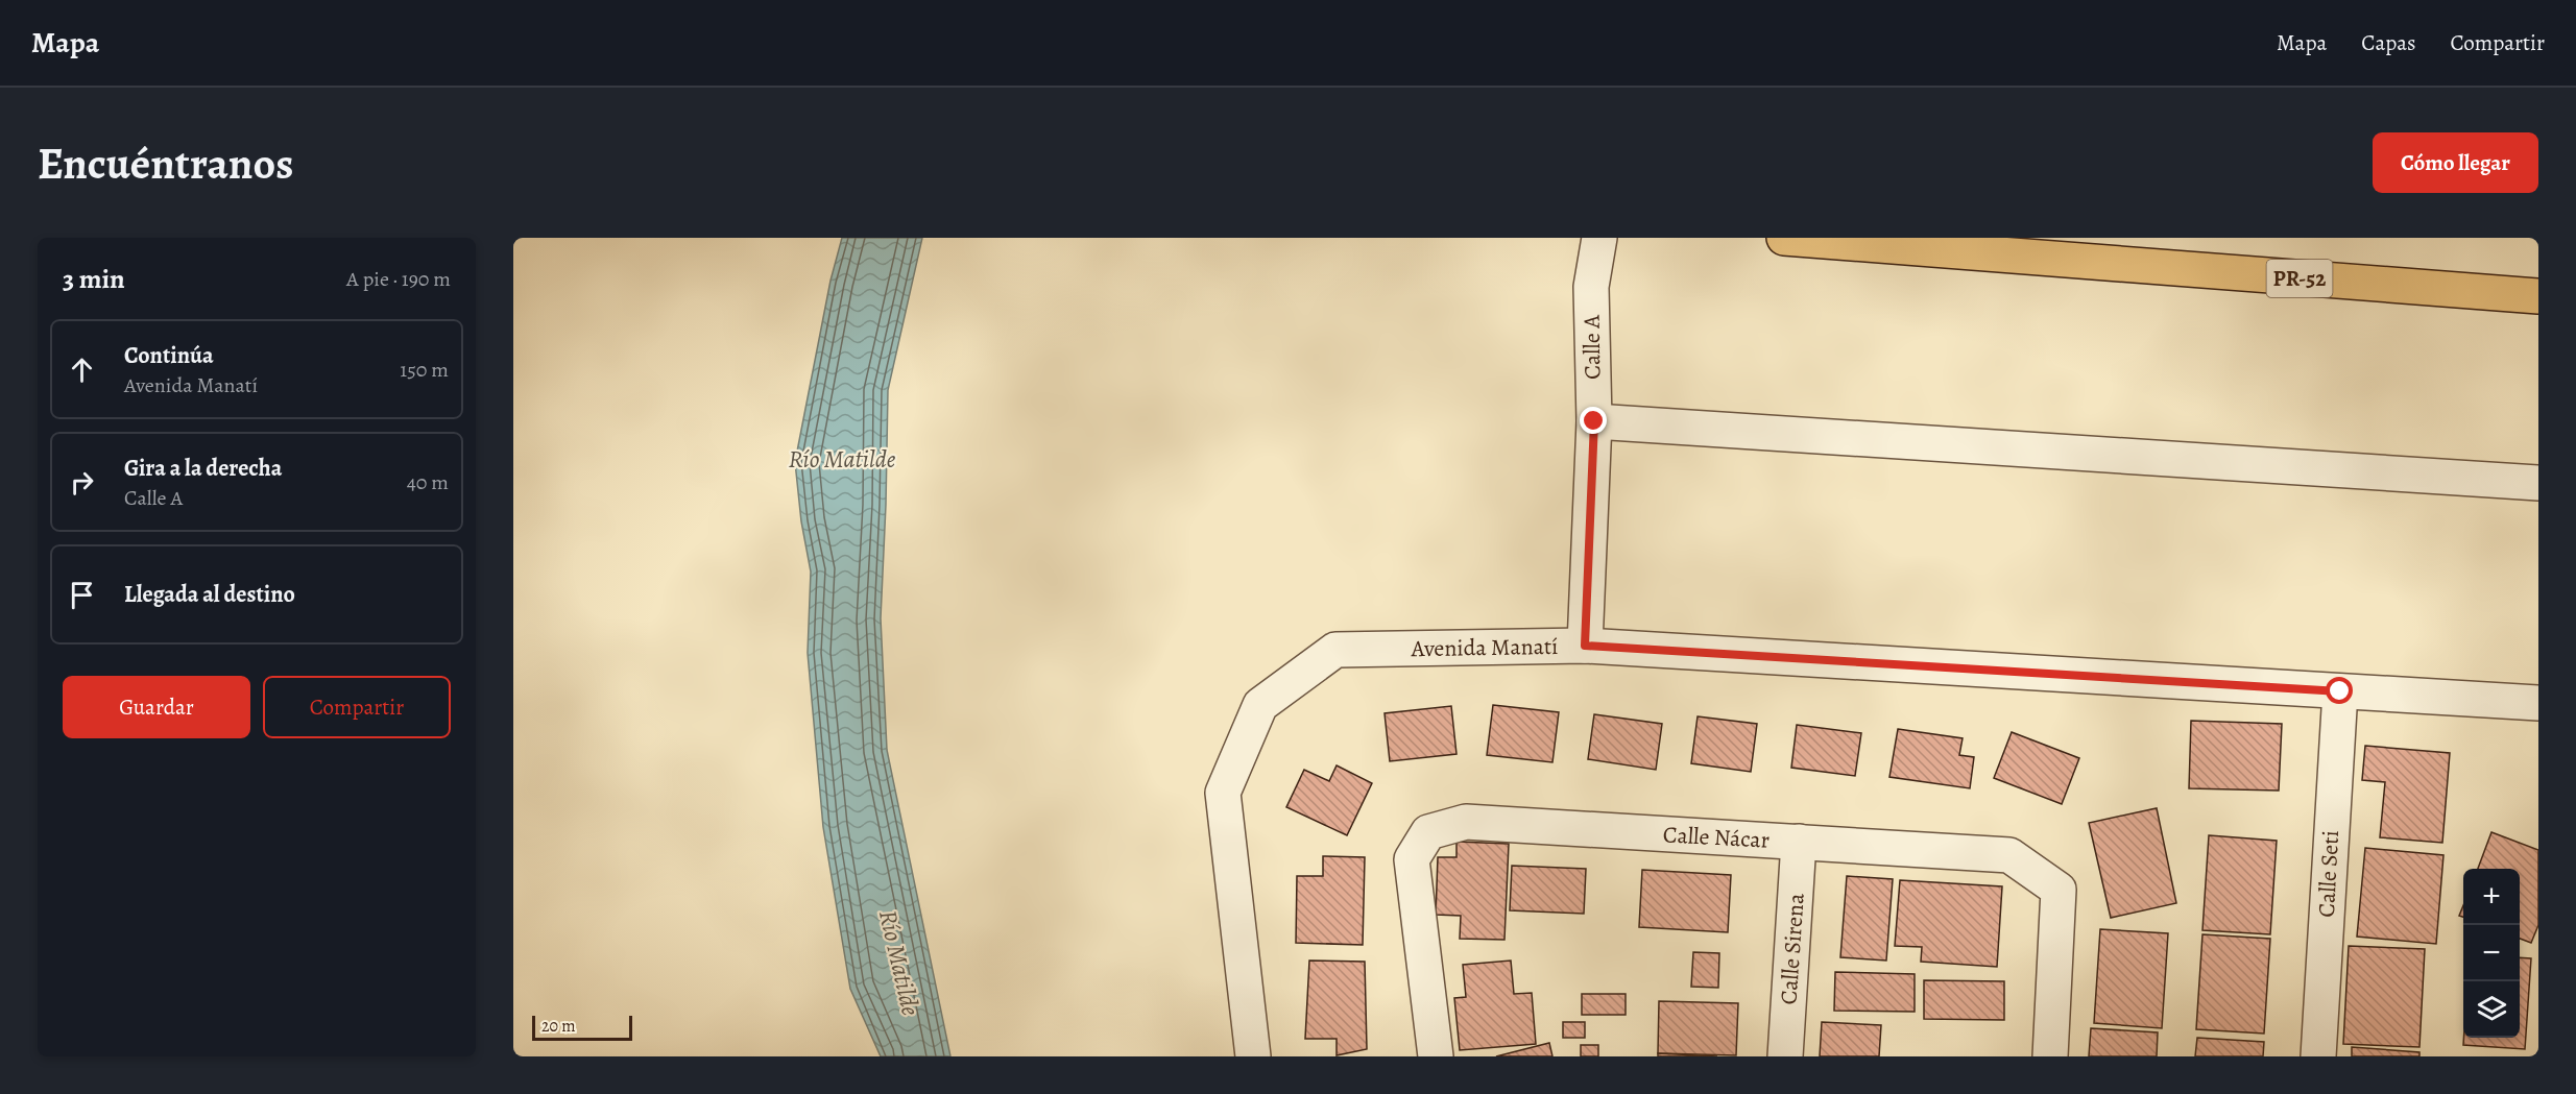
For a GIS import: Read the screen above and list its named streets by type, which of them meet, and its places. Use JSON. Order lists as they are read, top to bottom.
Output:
{
  "streets": {
    "highway": ["PR-52"],
    "street": [
      "Calle A",
      "Avenida Manatí",
      "Calle Nácar",
      "Calle Seti",
      "Calle Sirena"
    ]
  },
  "crossings": [
    ["Calle A", "Avenida Manatí"],
    ["Avenida Manatí", "Calle Seti"],
    ["Calle Nácar", "Calle Sirena"]
  ],
  "water": ["Río Matilde"],
  "scale_bar": "20 m",
  "page": {
    "header": "Mapa",
    "nav": ["Mapa", "Capas", "Compartir"],
    "buttons": [
      "Cómo llegar",
      ["Guardar", "Compartir"]
    ],
    "title": "Encuéntranos",
    "heading": ["3 min", "A pie · 190 m"],
    "list": [
      ["Continúa", "Avenida Manatí", "150 m"],
      ["Gira a la derecha", "Calle A", "40 m"],
      "Llegada al destino"
    ],
    "map_buttons": ["+", "−"],
    "scale": "20 m"
  }
}
